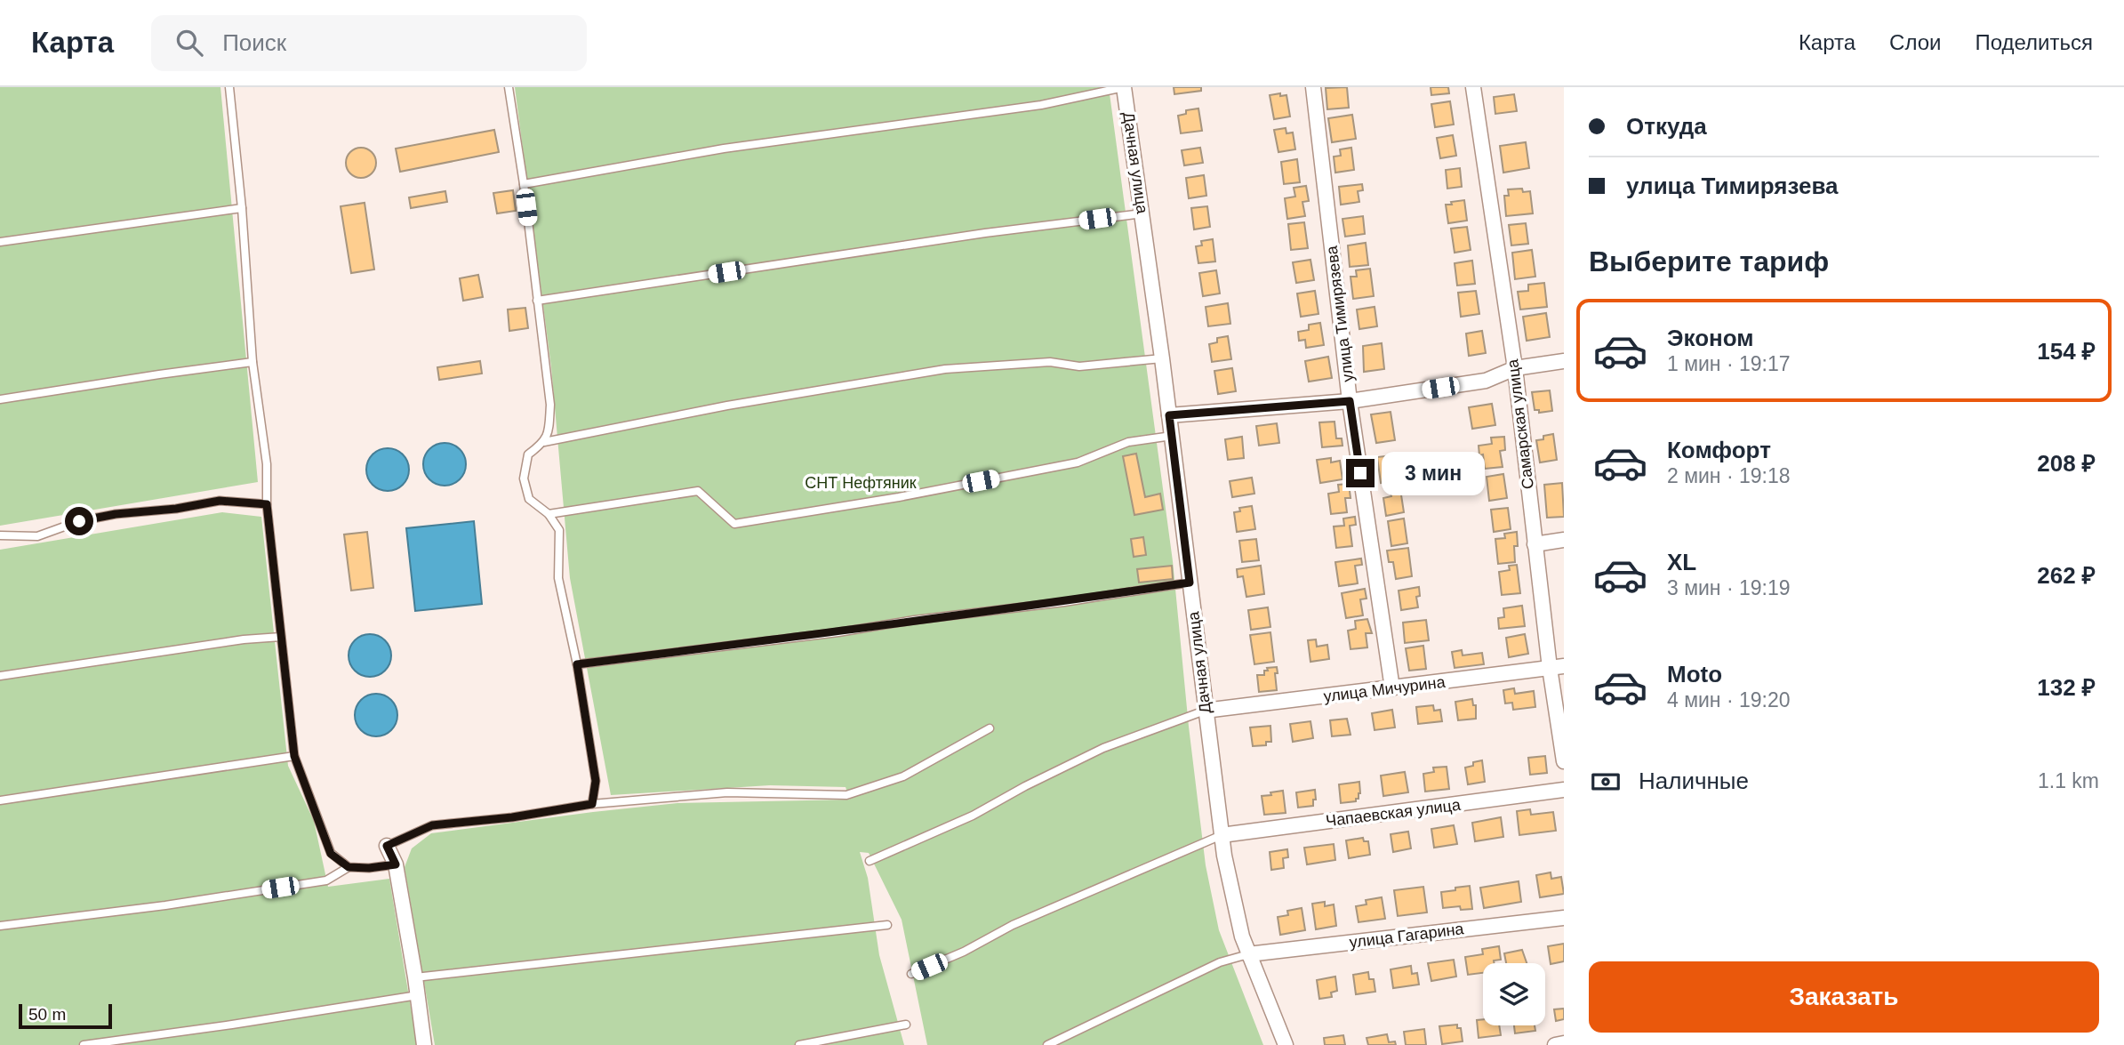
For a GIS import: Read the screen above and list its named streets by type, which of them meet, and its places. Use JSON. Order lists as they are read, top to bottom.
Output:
{
  "streets": {
    "street": [
      "Дачная улица",
      "улица Тимирязева",
      "Самарская улица",
      "улица Мичурина",
      "Чапаевская улица",
      "улица Гагарина"
    ]
  },
  "crossings": [
    ["Дачная улица", "улица Мичурина"],
    ["Дачная улица", "Чапаевская улица"],
    ["Дачная улица", "улица Гагарина"],
    ["улица Тимирязева", "улица Мичурина"],
    ["Самарская улица", "улица Мичурина"]
  ],
  "parks": ["СНТ Нефтяник"],
  "scale_bar": "50 m",
  "page": {
    "header": "Карта",
    "search": "Поиск",
    "nav": ["Карта", "Слои", "Поделиться"],
    "banner": ["Откуда", "улица Тимирязева"],
    "heading": "Выберите тариф",
    "list": [
      {
        "name": "Эконом",
        "note": "1 мин · 19:17",
        "value": "154 ₽"
      },
      {
        "name": "Комфорт",
        "note": "2 мин · 19:18",
        "value": "208 ₽"
      },
      {
        "name": "XL",
        "note": "3 мин · 19:19",
        "value": "262 ₽"
      },
      {
        "name": "Moto",
        "note": "4 мин · 19:20",
        "value": "132 ₽"
      }
    ],
    "bubble": "3 мин",
    "pay": ["Наличные", "1.1 km"],
    "buttons": "Заказать",
    "scale": "50 m"
  }
}
